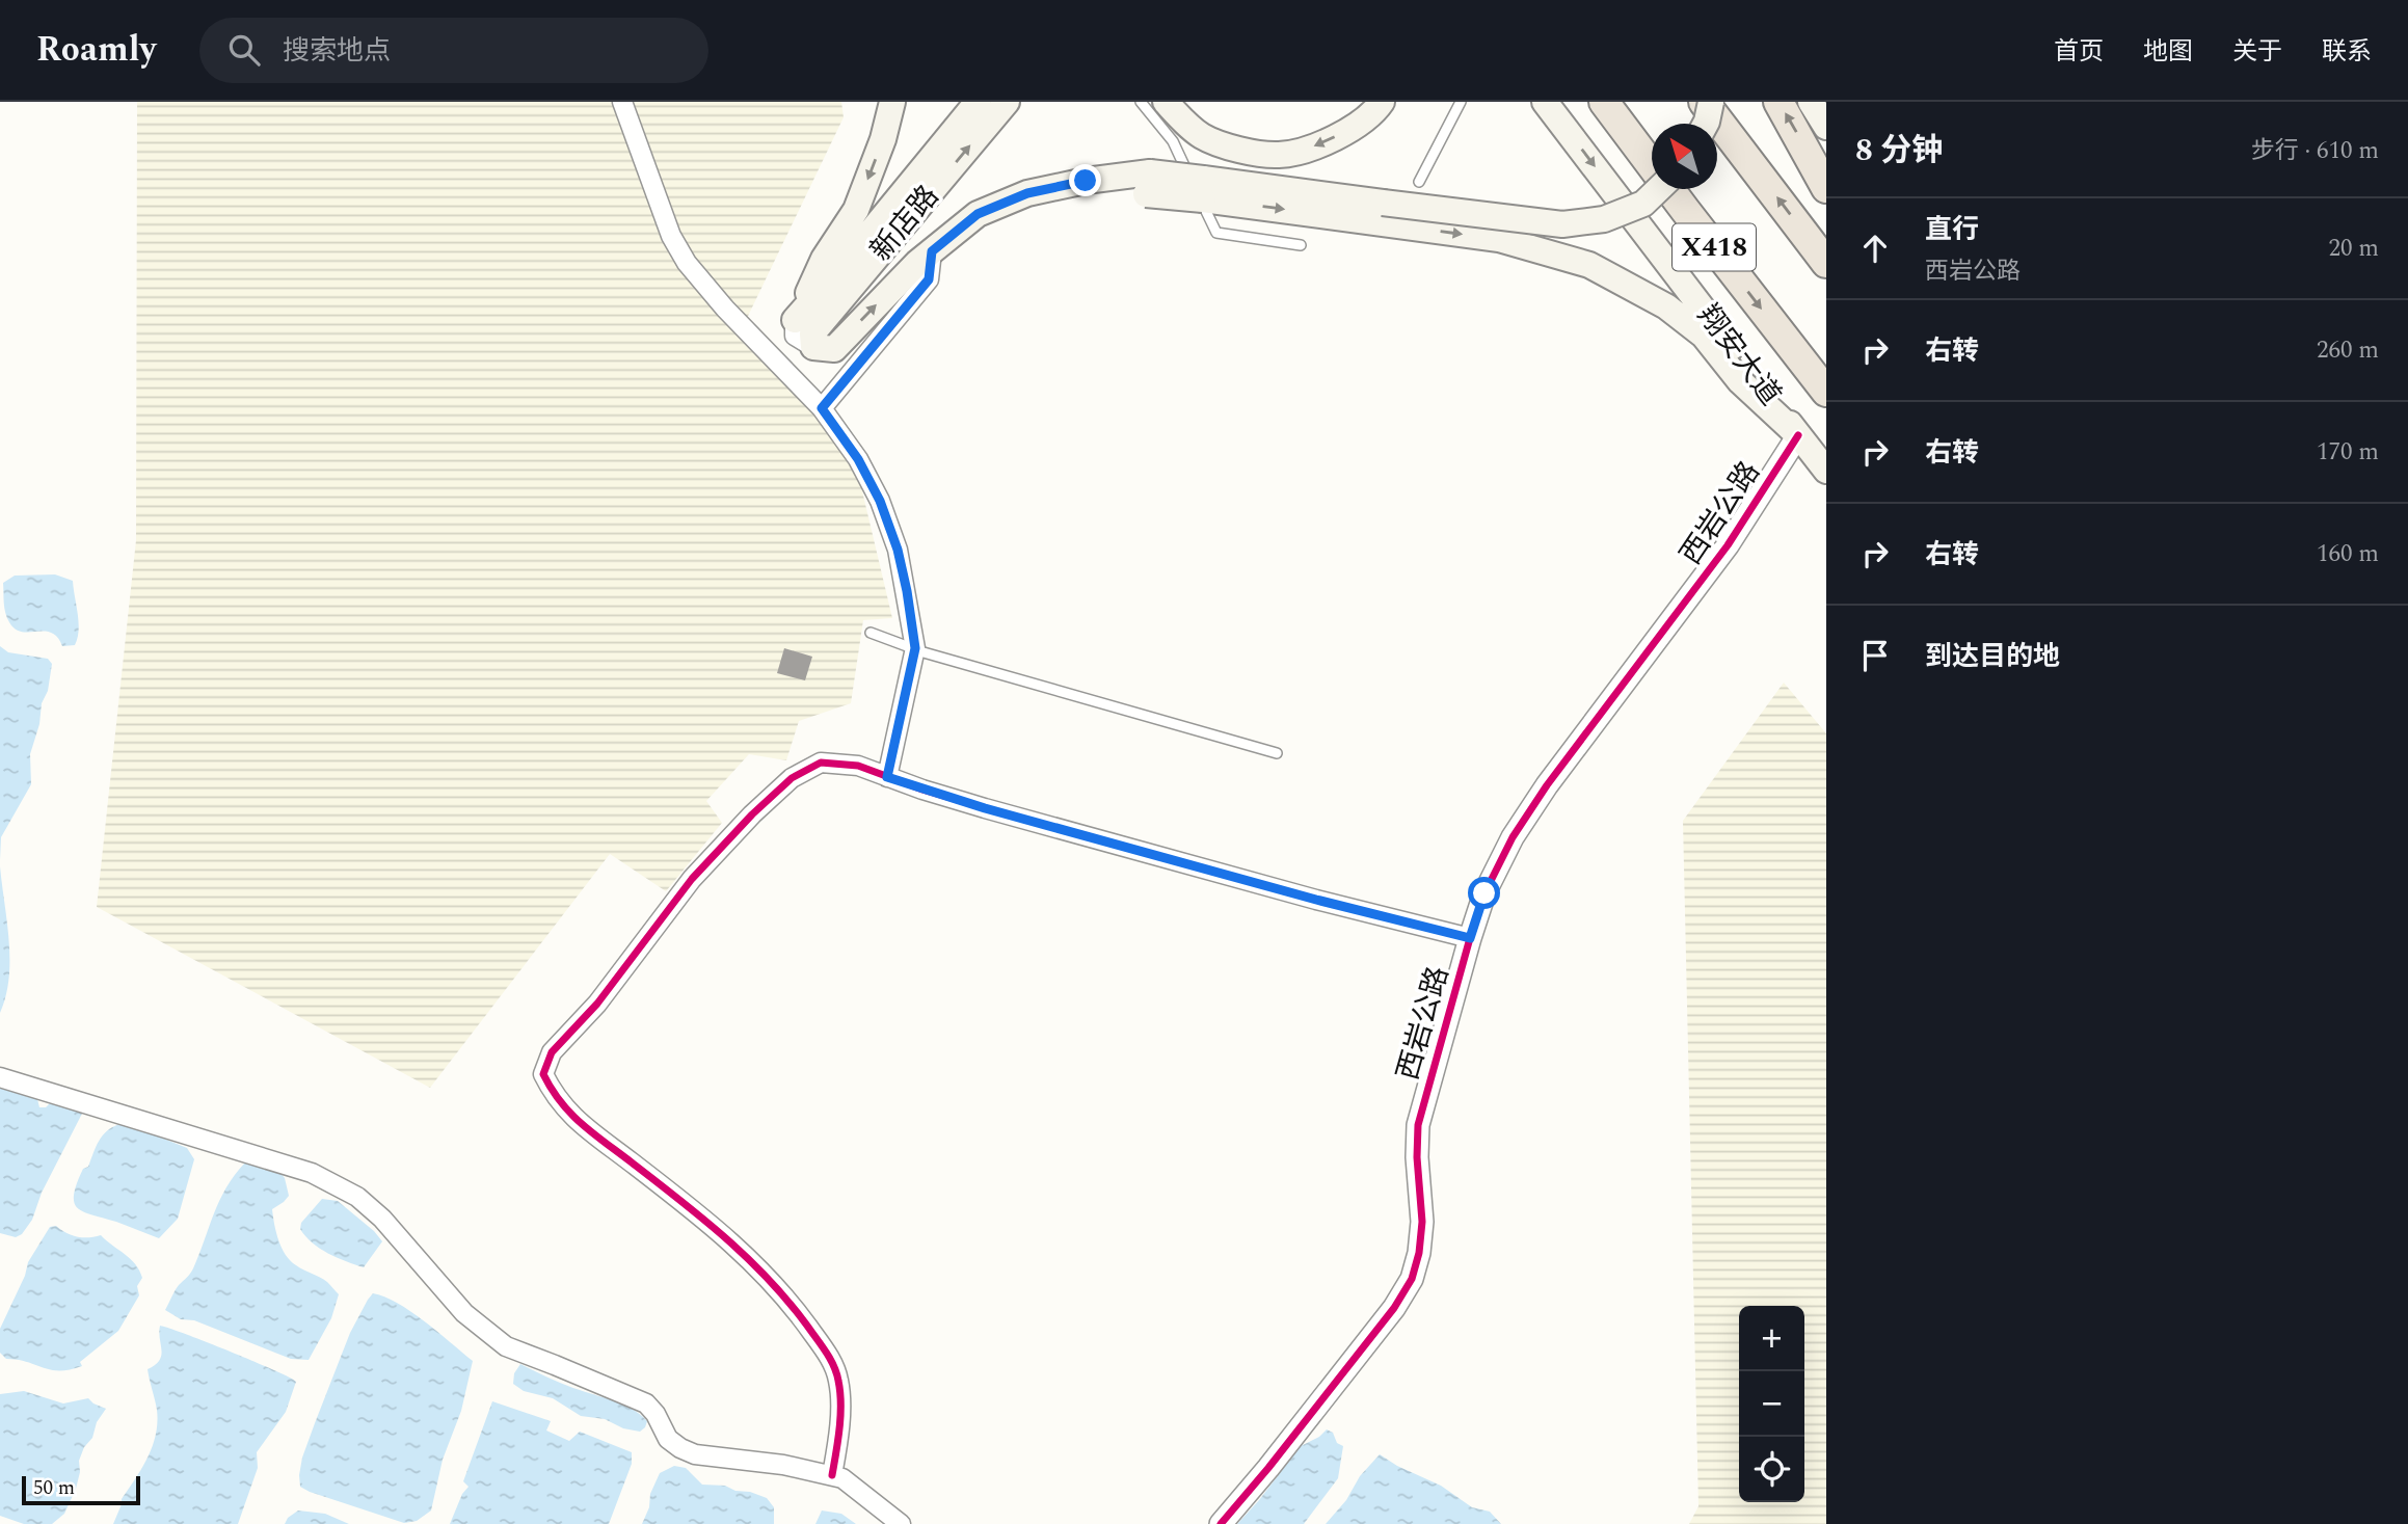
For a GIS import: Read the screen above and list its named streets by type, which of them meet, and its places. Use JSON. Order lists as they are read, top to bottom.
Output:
{
  "streets": {
    "highway": ["X418", "翔安大道"],
    "main road": ["新店路"],
    "street": ["西岩公路"]
  },
  "crossings": [
    ["翔安大道", "西岩公路"]
  ],
  "one_way": ["翔安大道"],
  "scale_bar": "50 m",
  "north": "top left",
  "page": {
    "header": "Roamly",
    "search": "搜索地点",
    "nav": [
      "首页",
      "地图",
      "关于",
      "联系"
    ],
    "heading": ["8 分钟", "步行 · 610 m"],
    "list": [
      ["直行", "西岩公路", "20 m"],
      ["右转", "260 m"],
      ["右转", "170 m"],
      ["右转", "160 m"],
      "到达目的地"
    ],
    "map_buttons": ["+", "−"],
    "scale": "50 m"
  }
}
